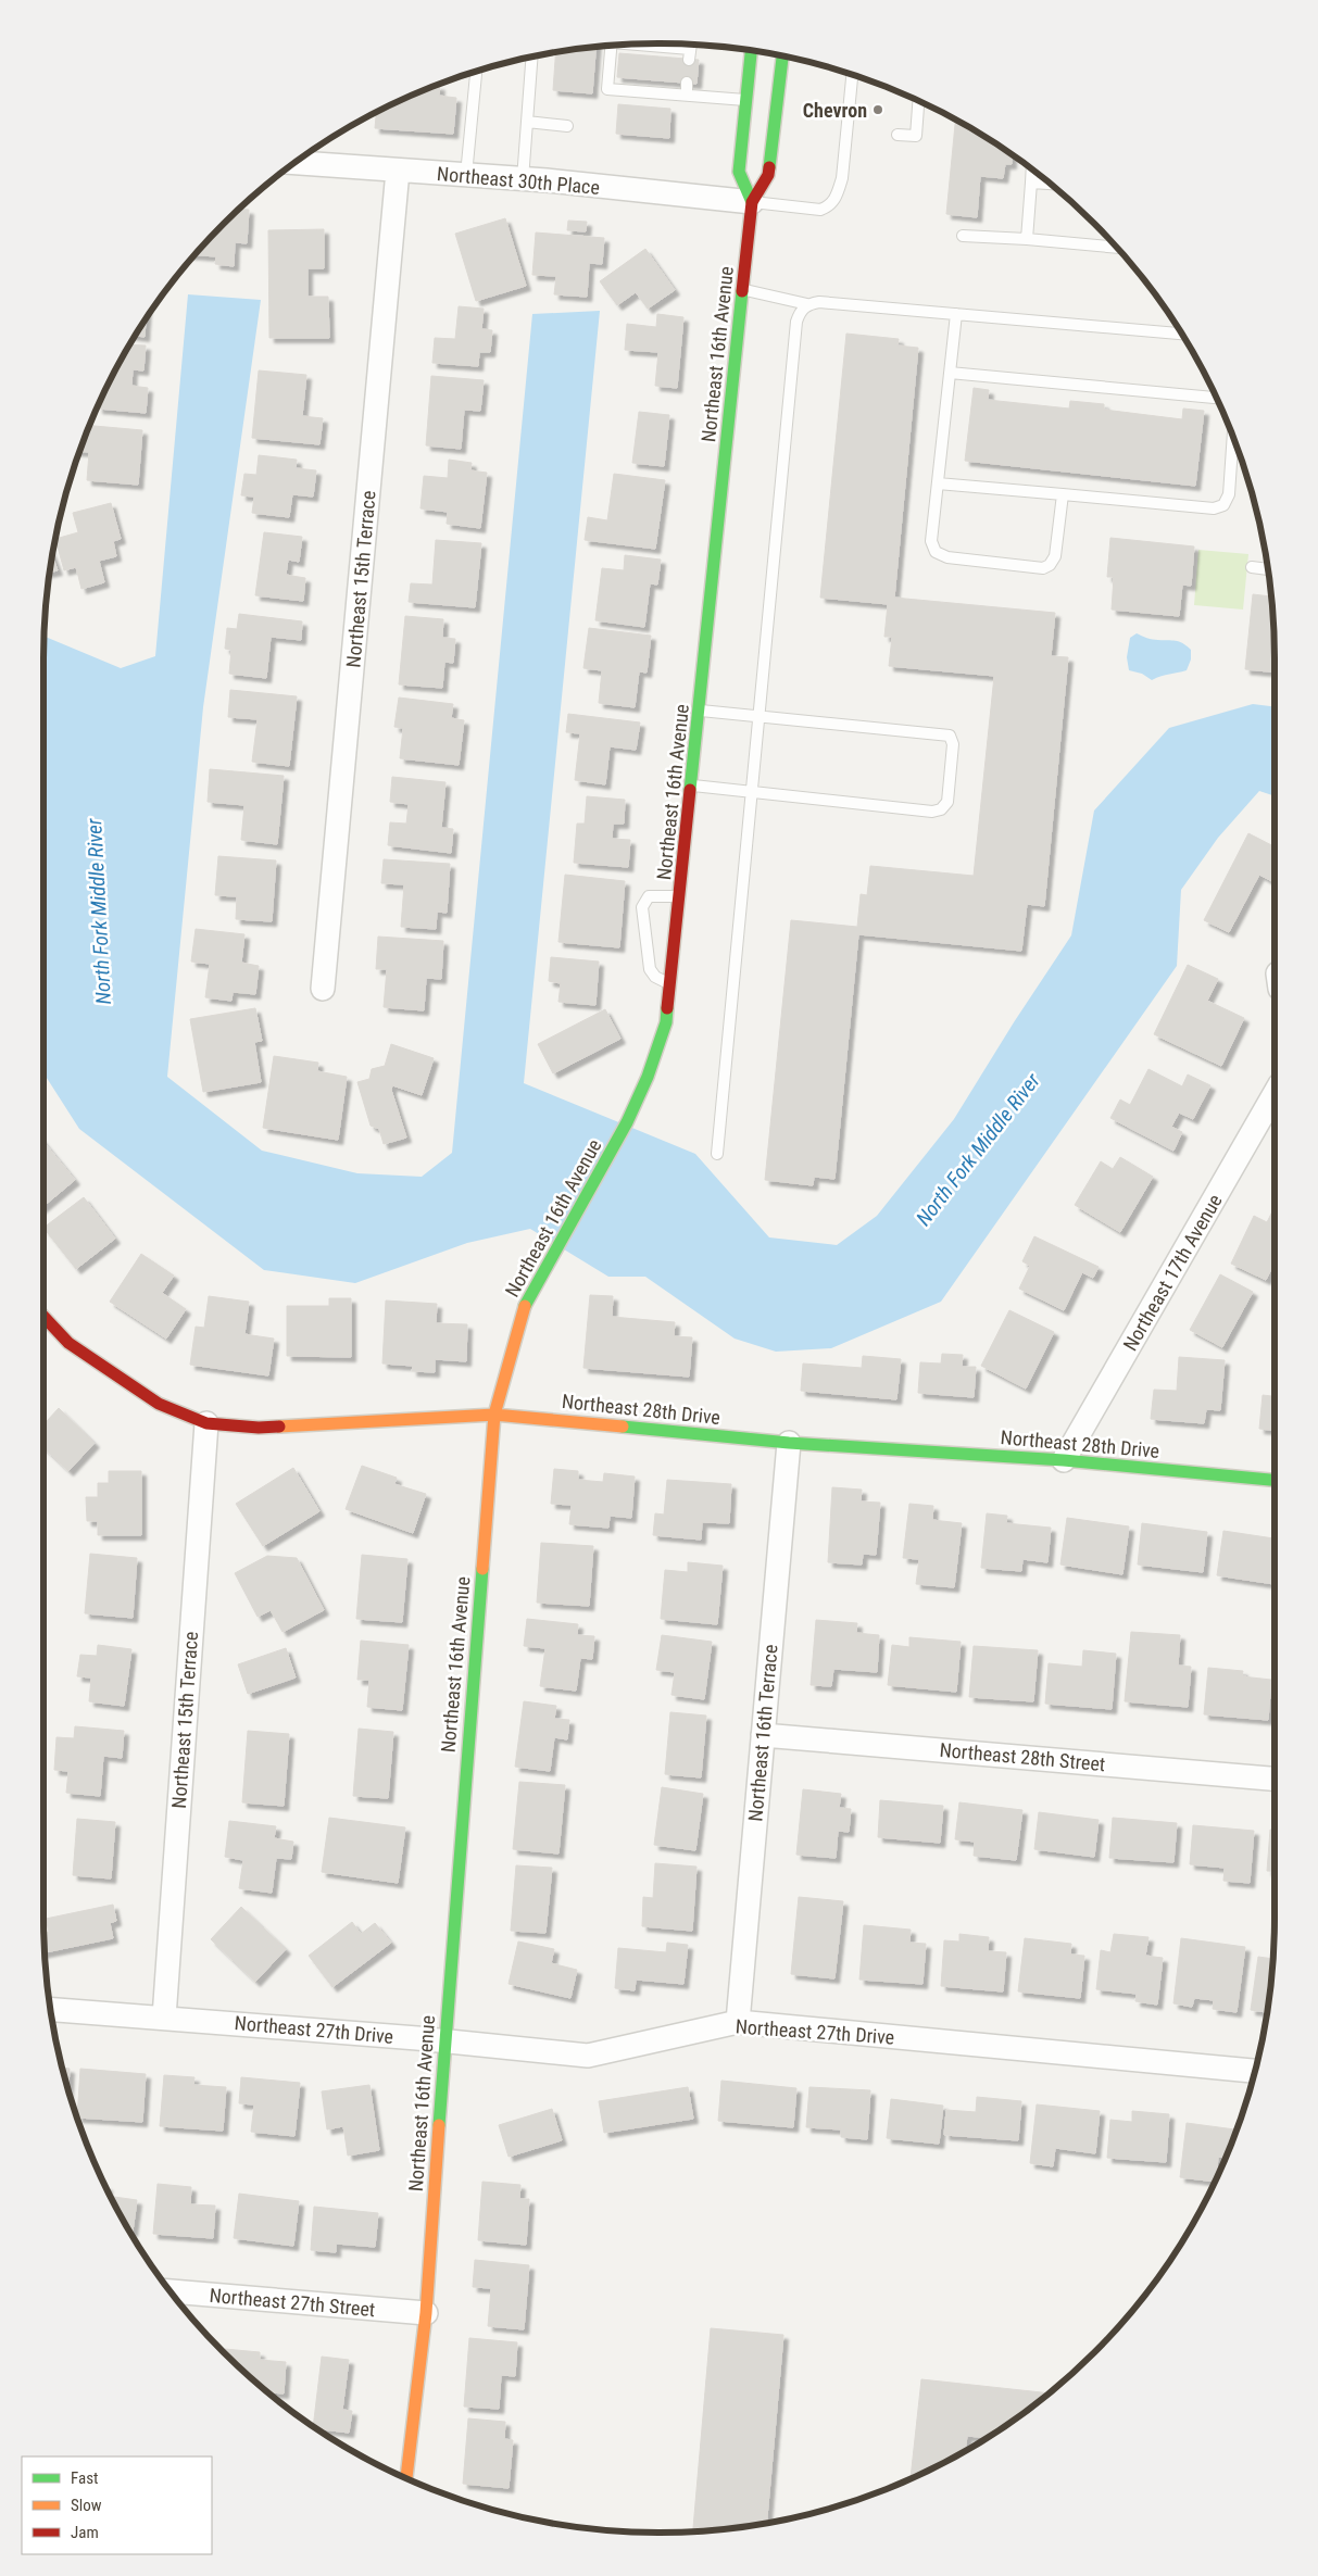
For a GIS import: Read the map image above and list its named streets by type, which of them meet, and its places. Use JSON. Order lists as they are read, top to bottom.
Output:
{
  "streets": {
    "street": [
      "Northeast 30th Place",
      "Northeast 16th Avenue",
      "Northeast 15th Terrace",
      "Northeast 17th Avenue",
      "Northeast 28th Drive",
      "Northeast 16th Terrace",
      "Northeast 28th Street",
      "Northeast 27th Drive",
      "Northeast 27th Street"
    ]
  },
  "crossings": [
    ["Northeast 30th Place", "Northeast 16th Avenue"],
    ["Northeast 30th Place", "Northeast 15th Terrace"],
    ["Northeast 16th Avenue", "Northeast 28th Drive"],
    ["Northeast 16th Avenue", "Northeast 27th Drive"],
    ["Northeast 16th Avenue", "Northeast 27th Street"],
    ["Northeast 15th Terrace", "Northeast 28th Drive"],
    ["Northeast 15th Terrace", "Northeast 27th Drive"],
    ["Northeast 17th Avenue", "Northeast 28th Drive"],
    ["Northeast 28th Drive", "Northeast 16th Terrace"],
    ["Northeast 16th Terrace", "Northeast 28th Street"],
    ["Northeast 16th Terrace", "Northeast 27th Drive"]
  ],
  "water": ["North Fork Middle River"],
  "places": ["Chevron"],
  "legend": ["Fast", "Slow", "Jam"]
}
